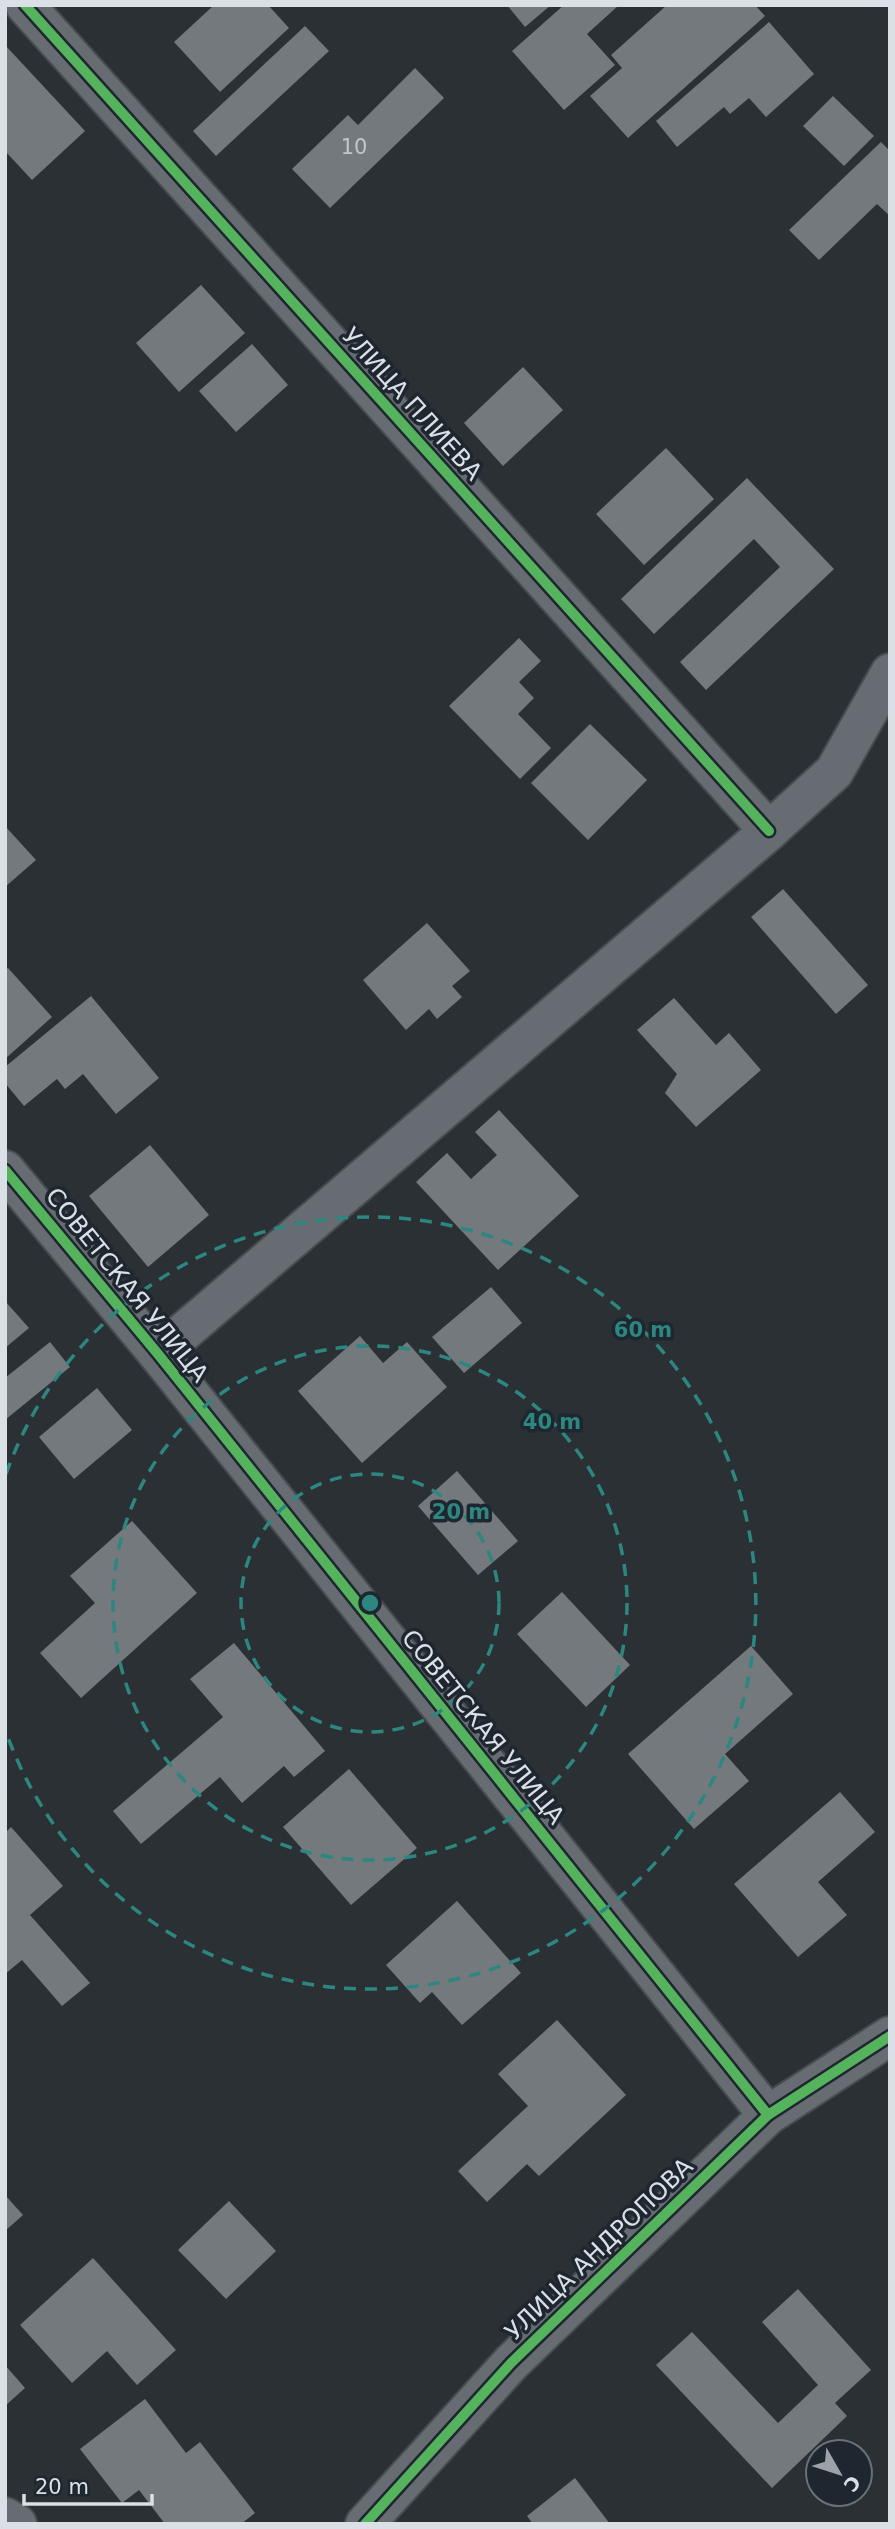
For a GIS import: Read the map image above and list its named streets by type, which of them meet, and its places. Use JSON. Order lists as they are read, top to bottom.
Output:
{
  "streets": {
    "street": ["УЛИЦА ПЛИЕВА", "СОВЕТСКАЯ УЛИЦА", "УЛИЦА АНДРОПОВА"]
  },
  "crossings": [
    ["СОВЕТСКАЯ УЛИЦА", "УЛИЦА АНДРОПОВА"]
  ],
  "house_numbers": ["10"],
  "scale_bar": "20 m",
  "north": "bottom right",
  "rings": ["60 m", "40 m", "20 m"]
}
